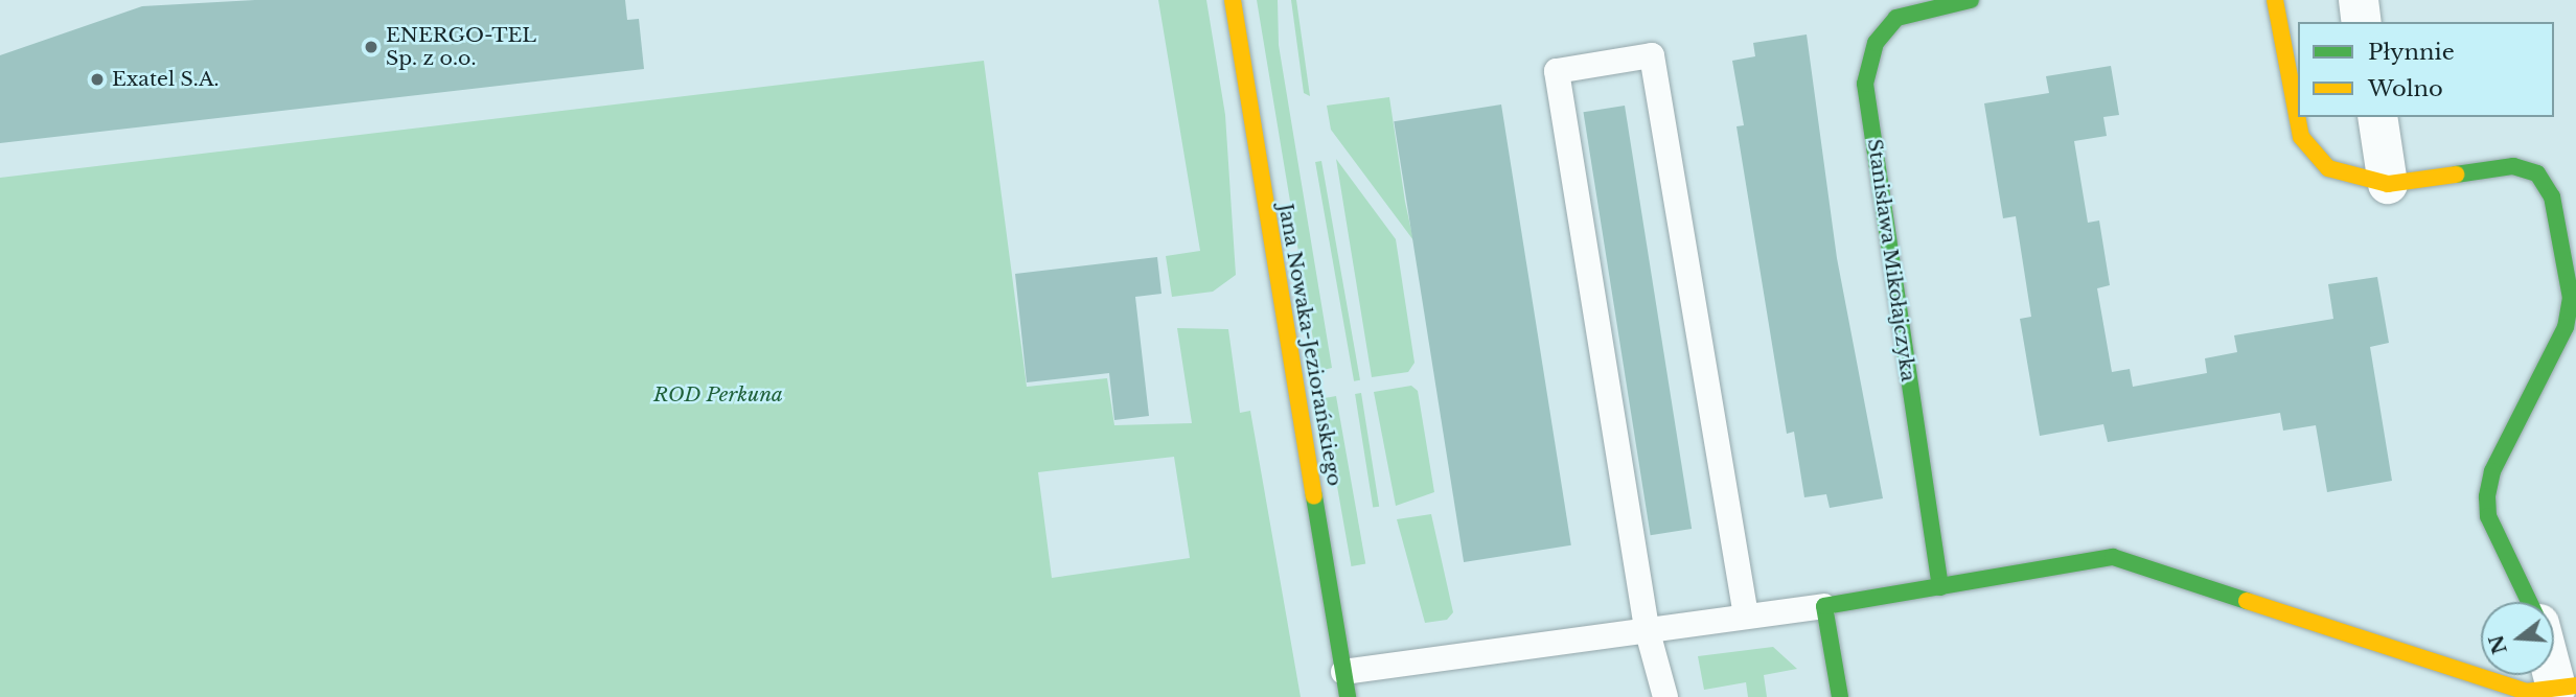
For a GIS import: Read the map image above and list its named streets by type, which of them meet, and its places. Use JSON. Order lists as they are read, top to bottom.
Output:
{
  "streets": {
    "street": ["Stanisława Mikołajczyka", "Jana Nowaka-Jeziorańskiego"]
  },
  "parks": ["ROD Perkuna"],
  "places": ["ENERGO-TEL Sp. z o.o.", "Exatel S.A."],
  "legend": ["Płynnie", "Wolno"],
  "north": "left"
}
